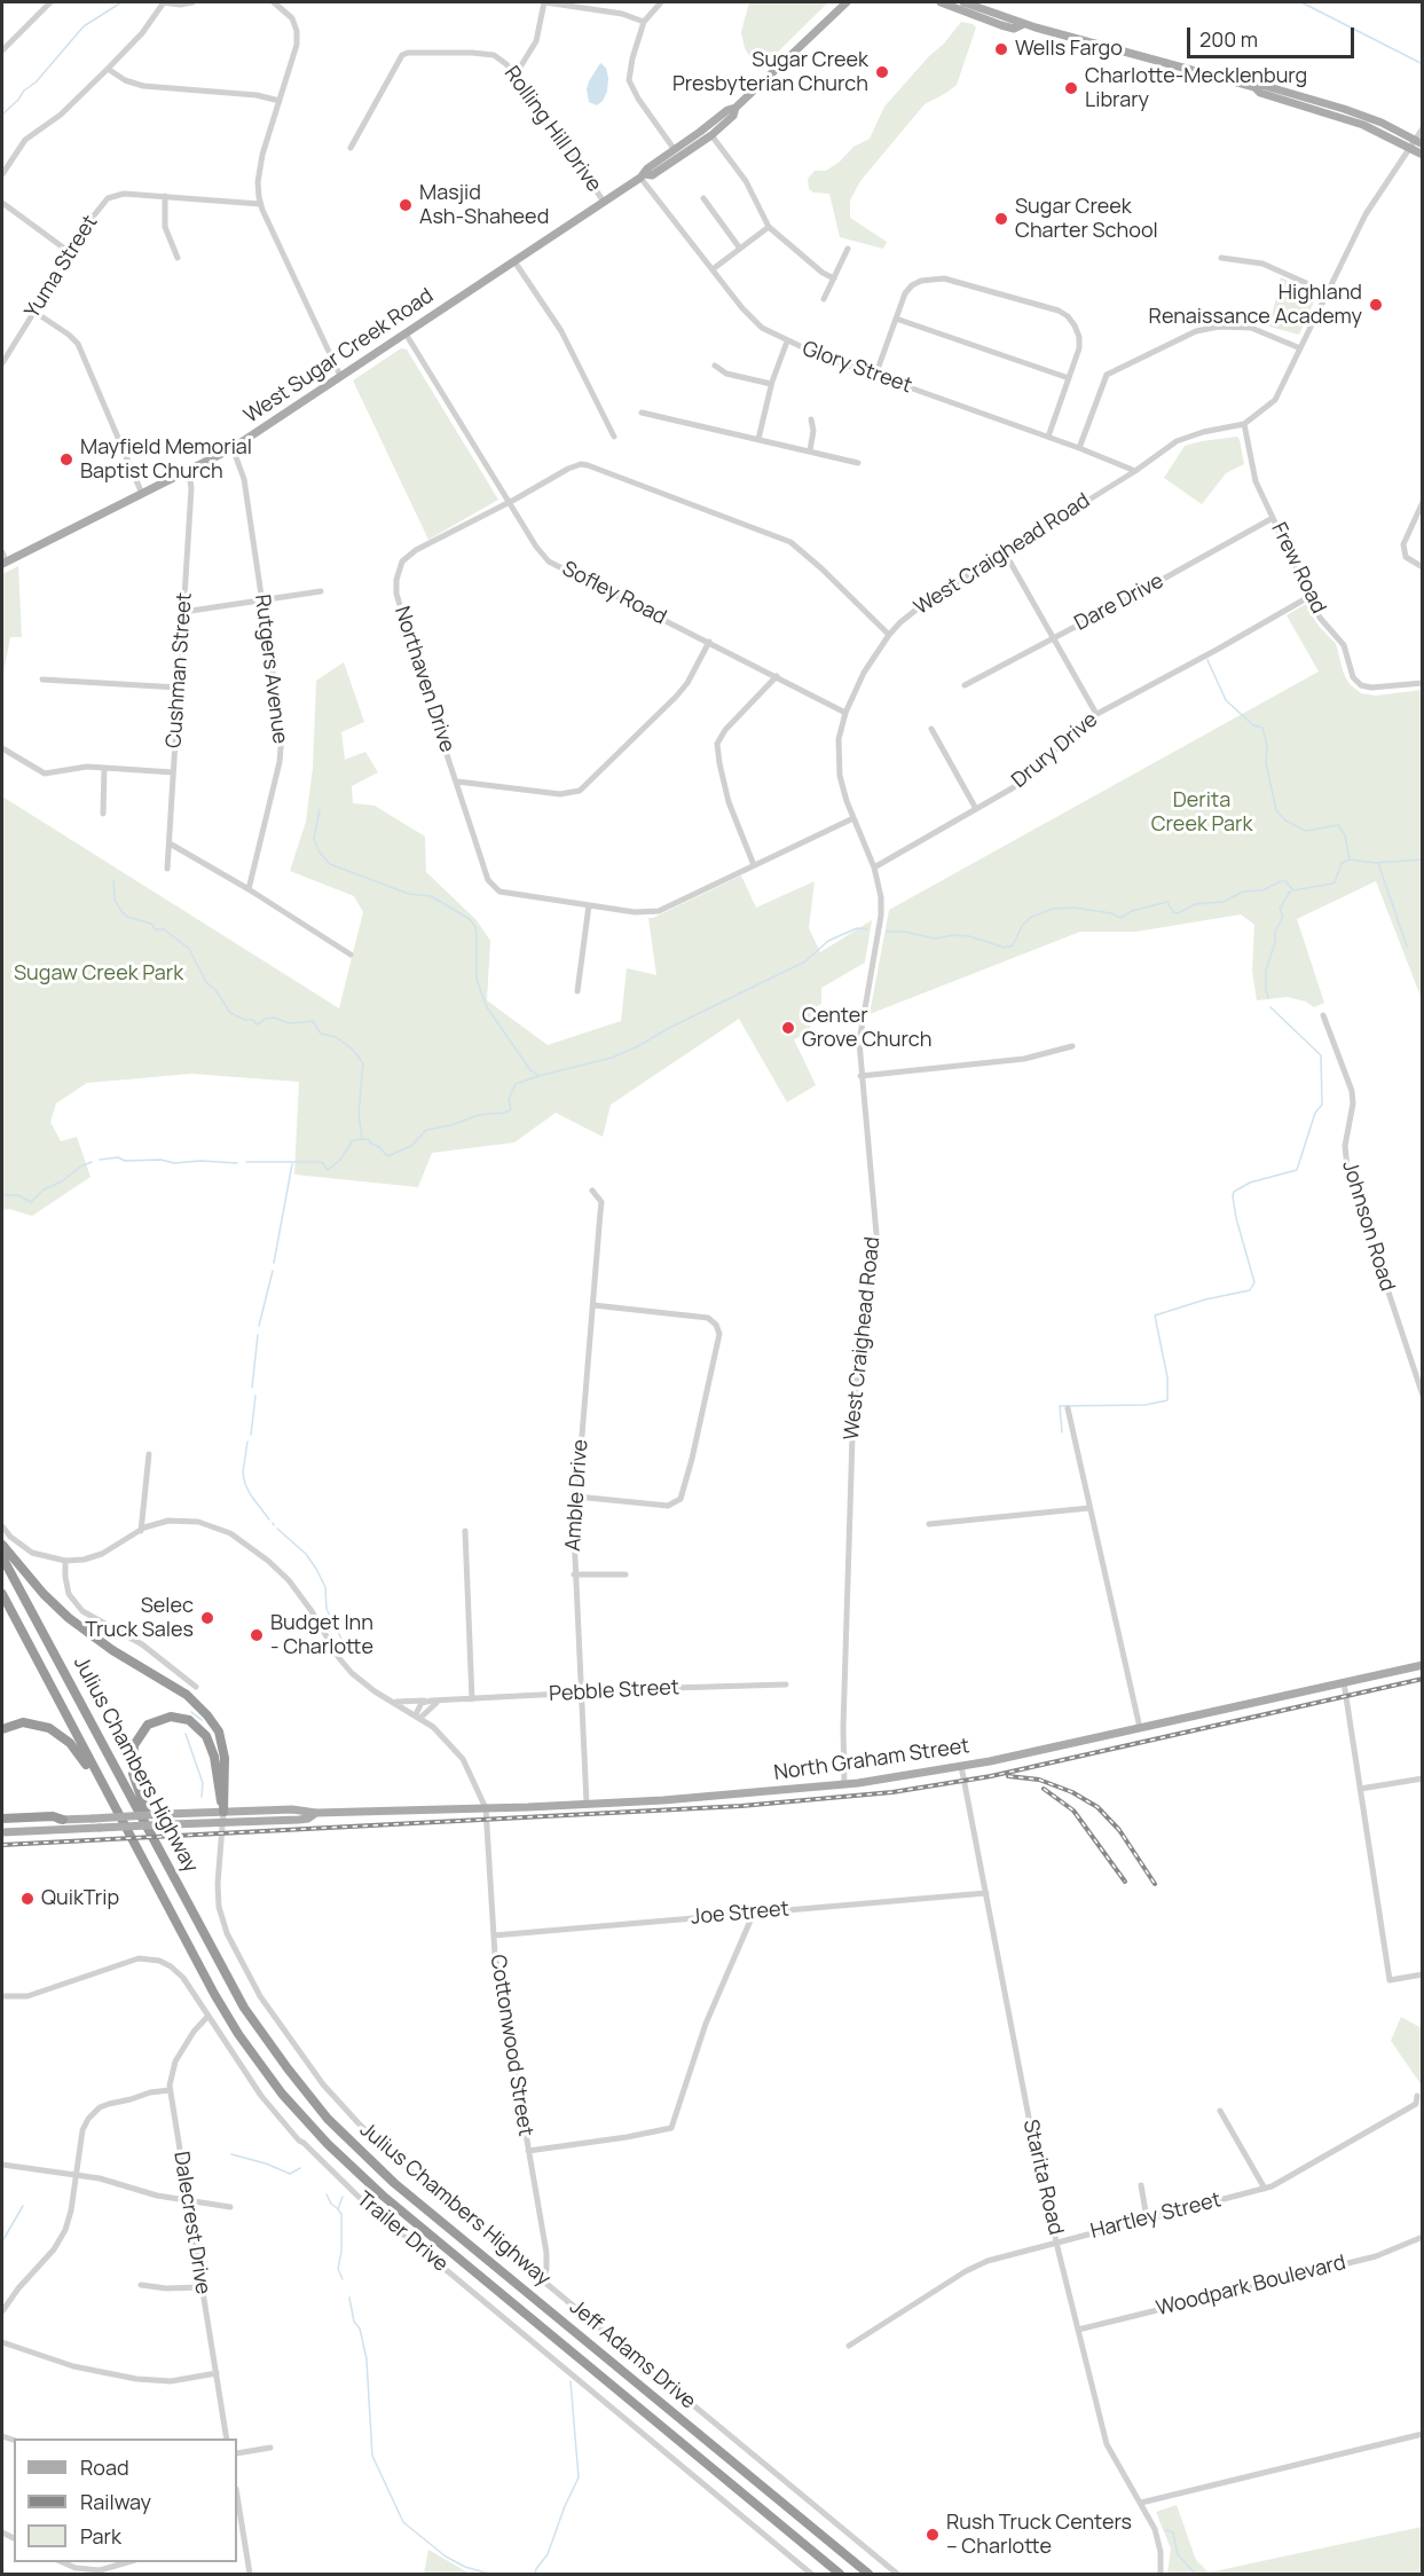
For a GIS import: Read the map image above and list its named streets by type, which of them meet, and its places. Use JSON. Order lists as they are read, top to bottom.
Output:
{
  "streets": {
    "highway": ["Julius Chambers Highway"],
    "main road": ["West Sugar Creek Road", "North Graham Street"],
    "street": [
      "Rolling Hill Drive",
      "Yuma Street",
      "Glory Street",
      "West Craighead Road",
      "Frew Road",
      "Sofley Road",
      "Dare Drive",
      "Rutgers Avenue",
      "Cushman Street",
      "Northaven Drive",
      "Drury Drive",
      "Johnson Road",
      "Amble Drive",
      "Pebble Street",
      "Joe Street",
      "Cottonwood Street",
      "Starita Road",
      "Hartley Street",
      "Dalecrest Drive",
      "Trailer Drive",
      "Woodpark Boulevard",
      "Jeff Adams Drive"
    ]
  },
  "crossings": [
    ["Rolling Hill Drive", "West Sugar Creek Road"],
    ["West Sugar Creek Road", "Glory Street"],
    ["West Sugar Creek Road", "Sofley Road"],
    ["West Sugar Creek Road", "Rutgers Avenue"],
    ["West Sugar Creek Road", "Cushman Street"],
    ["Glory Street", "West Craighead Road"],
    ["West Craighead Road", "Frew Road"],
    ["West Craighead Road", "Sofley Road"],
    ["West Craighead Road", "Northaven Drive"],
    ["West Craighead Road", "Drury Drive"],
    ["West Craighead Road", "North Graham Street"],
    ["Frew Road", "Dare Drive"],
    ["Frew Road", "Drury Drive"],
    ["Sofley Road", "Northaven Drive"],
    ["Amble Drive", "Pebble Street"],
    ["Amble Drive", "North Graham Street"],
    ["North Graham Street", "Cottonwood Street"],
    ["North Graham Street", "Starita Road"],
    ["North Graham Street", "Jeff Adams Drive"],
    ["Joe Street", "Cottonwood Street"],
    ["Joe Street", "Starita Road"],
    ["Cottonwood Street", "Jeff Adams Drive"],
    ["Starita Road", "Hartley Street"],
    ["Starita Road", "Woodpark Boulevard"],
    ["Dalecrest Drive", "Trailer Drive"]
  ],
  "parks": ["Derita Creek Park", "Sugaw Creek Park"],
  "places": [
    "Wells Fargo",
    "Sugar Creek Presbyterian Church",
    "Charlotte-Mecklenburg Library",
    "Masjid Ash-Shaheed",
    "Sugar Creek Charter School",
    "Highland Renaissance Academy",
    "Mayfield Memorial Baptist Church",
    "Center Grove Church",
    "Selec Truck Sales",
    "Budget Inn - Charlotte",
    "QuikTrip",
    "Rush Truck Centers – Charlotte"
  ],
  "legend": ["Road", "Railway", "Park"],
  "scale_bar": "200 m"
}
